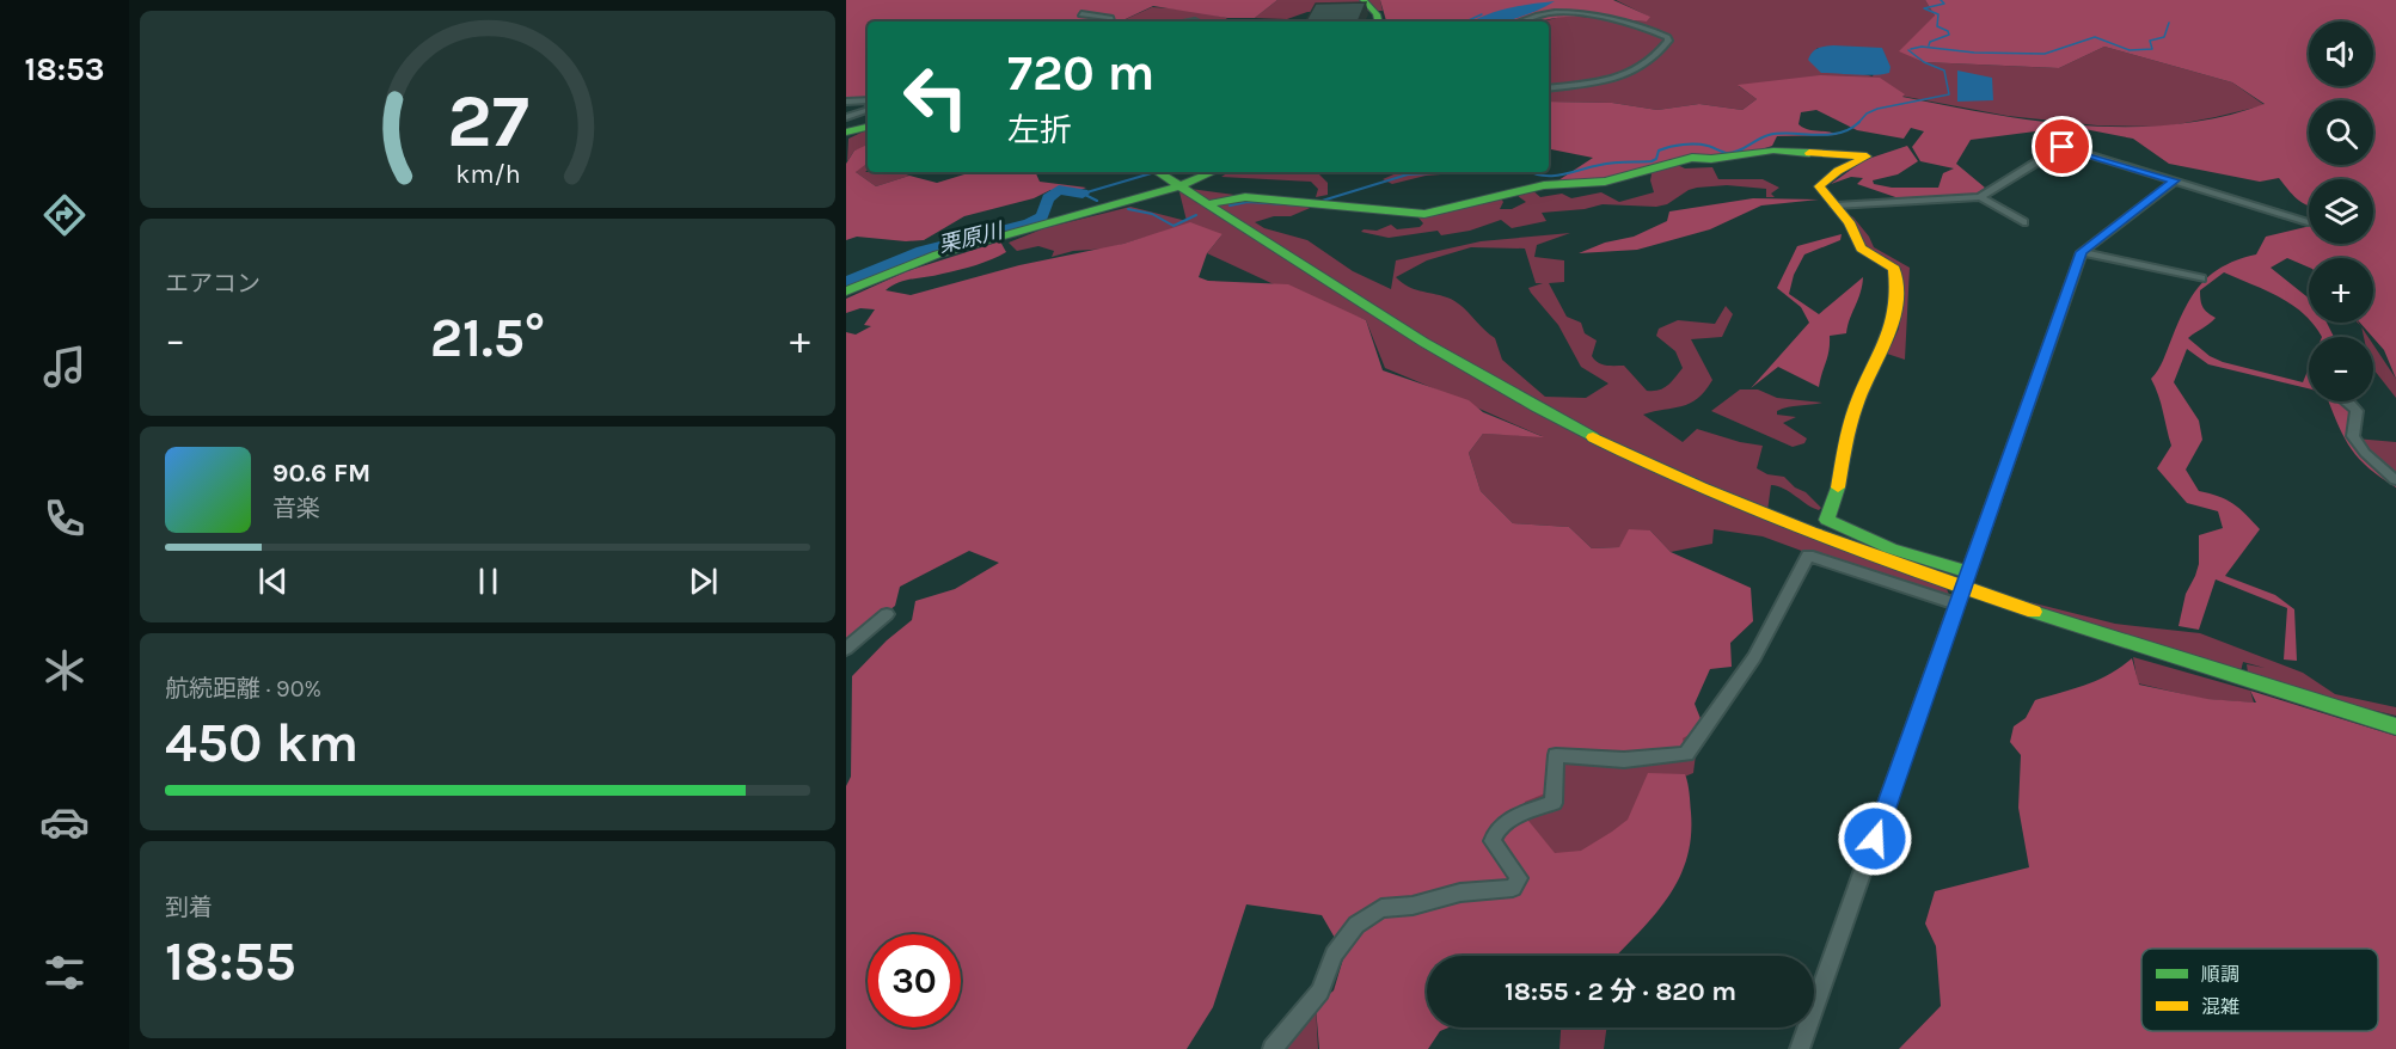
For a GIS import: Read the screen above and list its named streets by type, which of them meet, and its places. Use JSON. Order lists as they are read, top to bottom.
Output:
{
  "water": ["栗原川"],
  "legend": ["順調", "混雑"],
  "page": {
    "tabs": "18:53",
    "map_buttons": ["+", "−"],
    "turn": ["720 m", "左折"],
    "tile": [
      "エアコン",
      ["航続距離 · 90%", "450 km"],
      ["到着", "18:55"]
    ],
    "heat": ["−", "21.5°", "+"],
    "song": ["90.6 FM", "音楽"],
    "limit": "30",
    "trip": "18:55 · 2 分 · 820 m",
    "gauge": ["27", "km/h"]
  }
}
